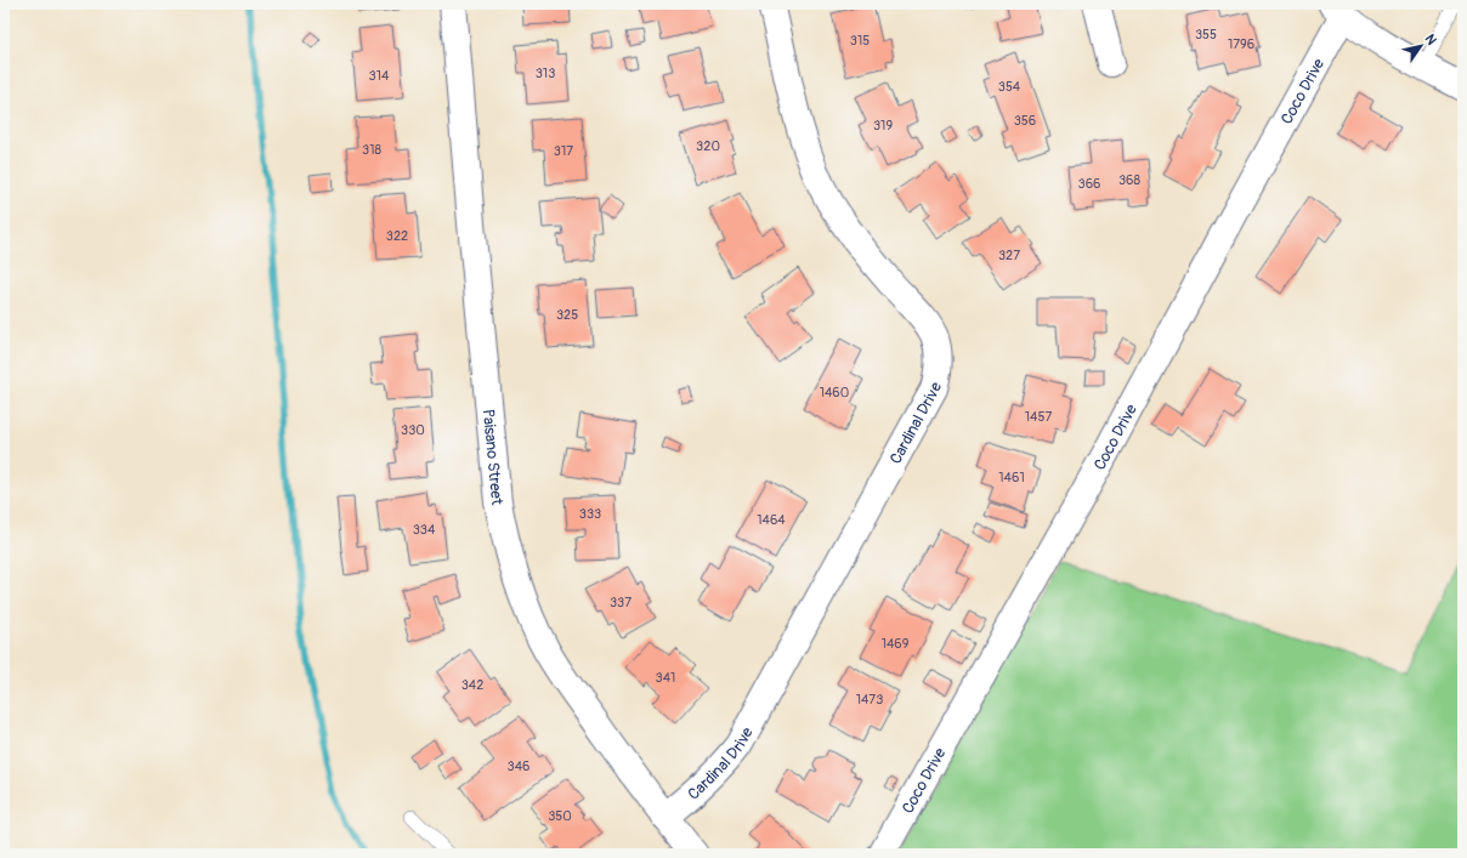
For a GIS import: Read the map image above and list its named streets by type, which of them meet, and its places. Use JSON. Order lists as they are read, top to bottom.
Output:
{
  "streets": {
    "street": ["Coco Drive", "Cardinal Drive", "Paisano Street"]
  },
  "crossings": [
    ["Cardinal Drive", "Paisano Street"]
  ],
  "house_numbers": [
    "355",
    "315",
    "1796",
    "313",
    "314",
    "354",
    "356",
    "319",
    "320",
    "318",
    "317",
    "368",
    "366",
    "322",
    "327",
    "325",
    "1460",
    "1457",
    "330",
    "1461",
    "333",
    "1464",
    "334",
    "337",
    "1469",
    "341",
    "342",
    "1473",
    "346",
    "350"
  ],
  "north": "top right"
}
